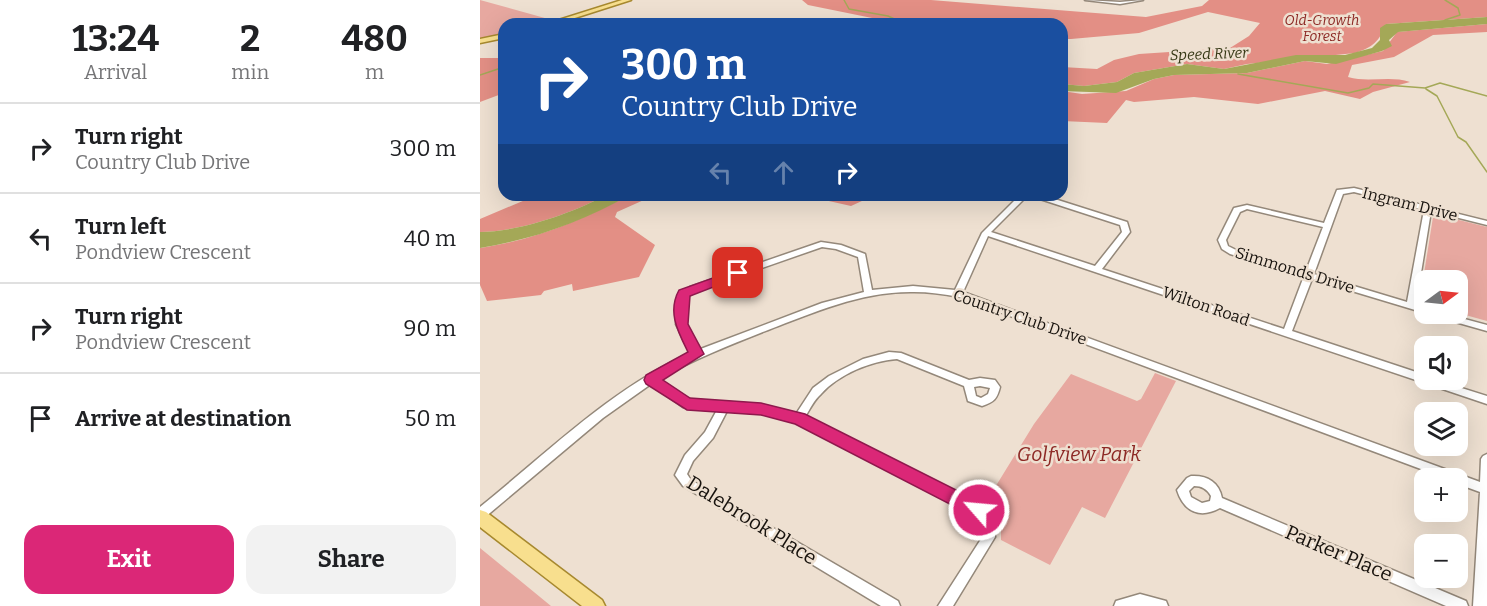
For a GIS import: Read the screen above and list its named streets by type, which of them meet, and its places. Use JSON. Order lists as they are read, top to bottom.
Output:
{
  "streets": {
    "street": [
      "Ingram Drive",
      "Simmonds Drive",
      "Wilton Road",
      "Country Club Drive",
      "Dalebrook Place",
      "Parker Place"
    ]
  },
  "crossings": [
    ["Ingram Drive", "Simmonds Drive"],
    ["Ingram Drive", "Wilton Road"]
  ],
  "water": ["Speed River"],
  "parks": ["Old-Growth Forest", "Golfview Park"],
  "north": "right",
  "page": {
    "eta": [
      "13:24",
      "Arrival",
      "2",
      "min",
      "480",
      "m"
    ],
    "turn": ["300 m", "Country Club Drive"],
    "list": [
      {
        "name": "Turn right",
        "note": "Country Club Drive",
        "value": "300 m"
      },
      {
        "name": "Turn left",
        "note": "Pondview Crescent",
        "value": "40 m"
      },
      {
        "name": "Turn right",
        "note": "Pondview Crescent",
        "value": "90 m"
      },
      {
        "name": "Arrive at destination",
        "value": "50 m"
      }
    ],
    "map_buttons": ["+", "−"],
    "buttons": ["Exit", "Share"]
  }
}
